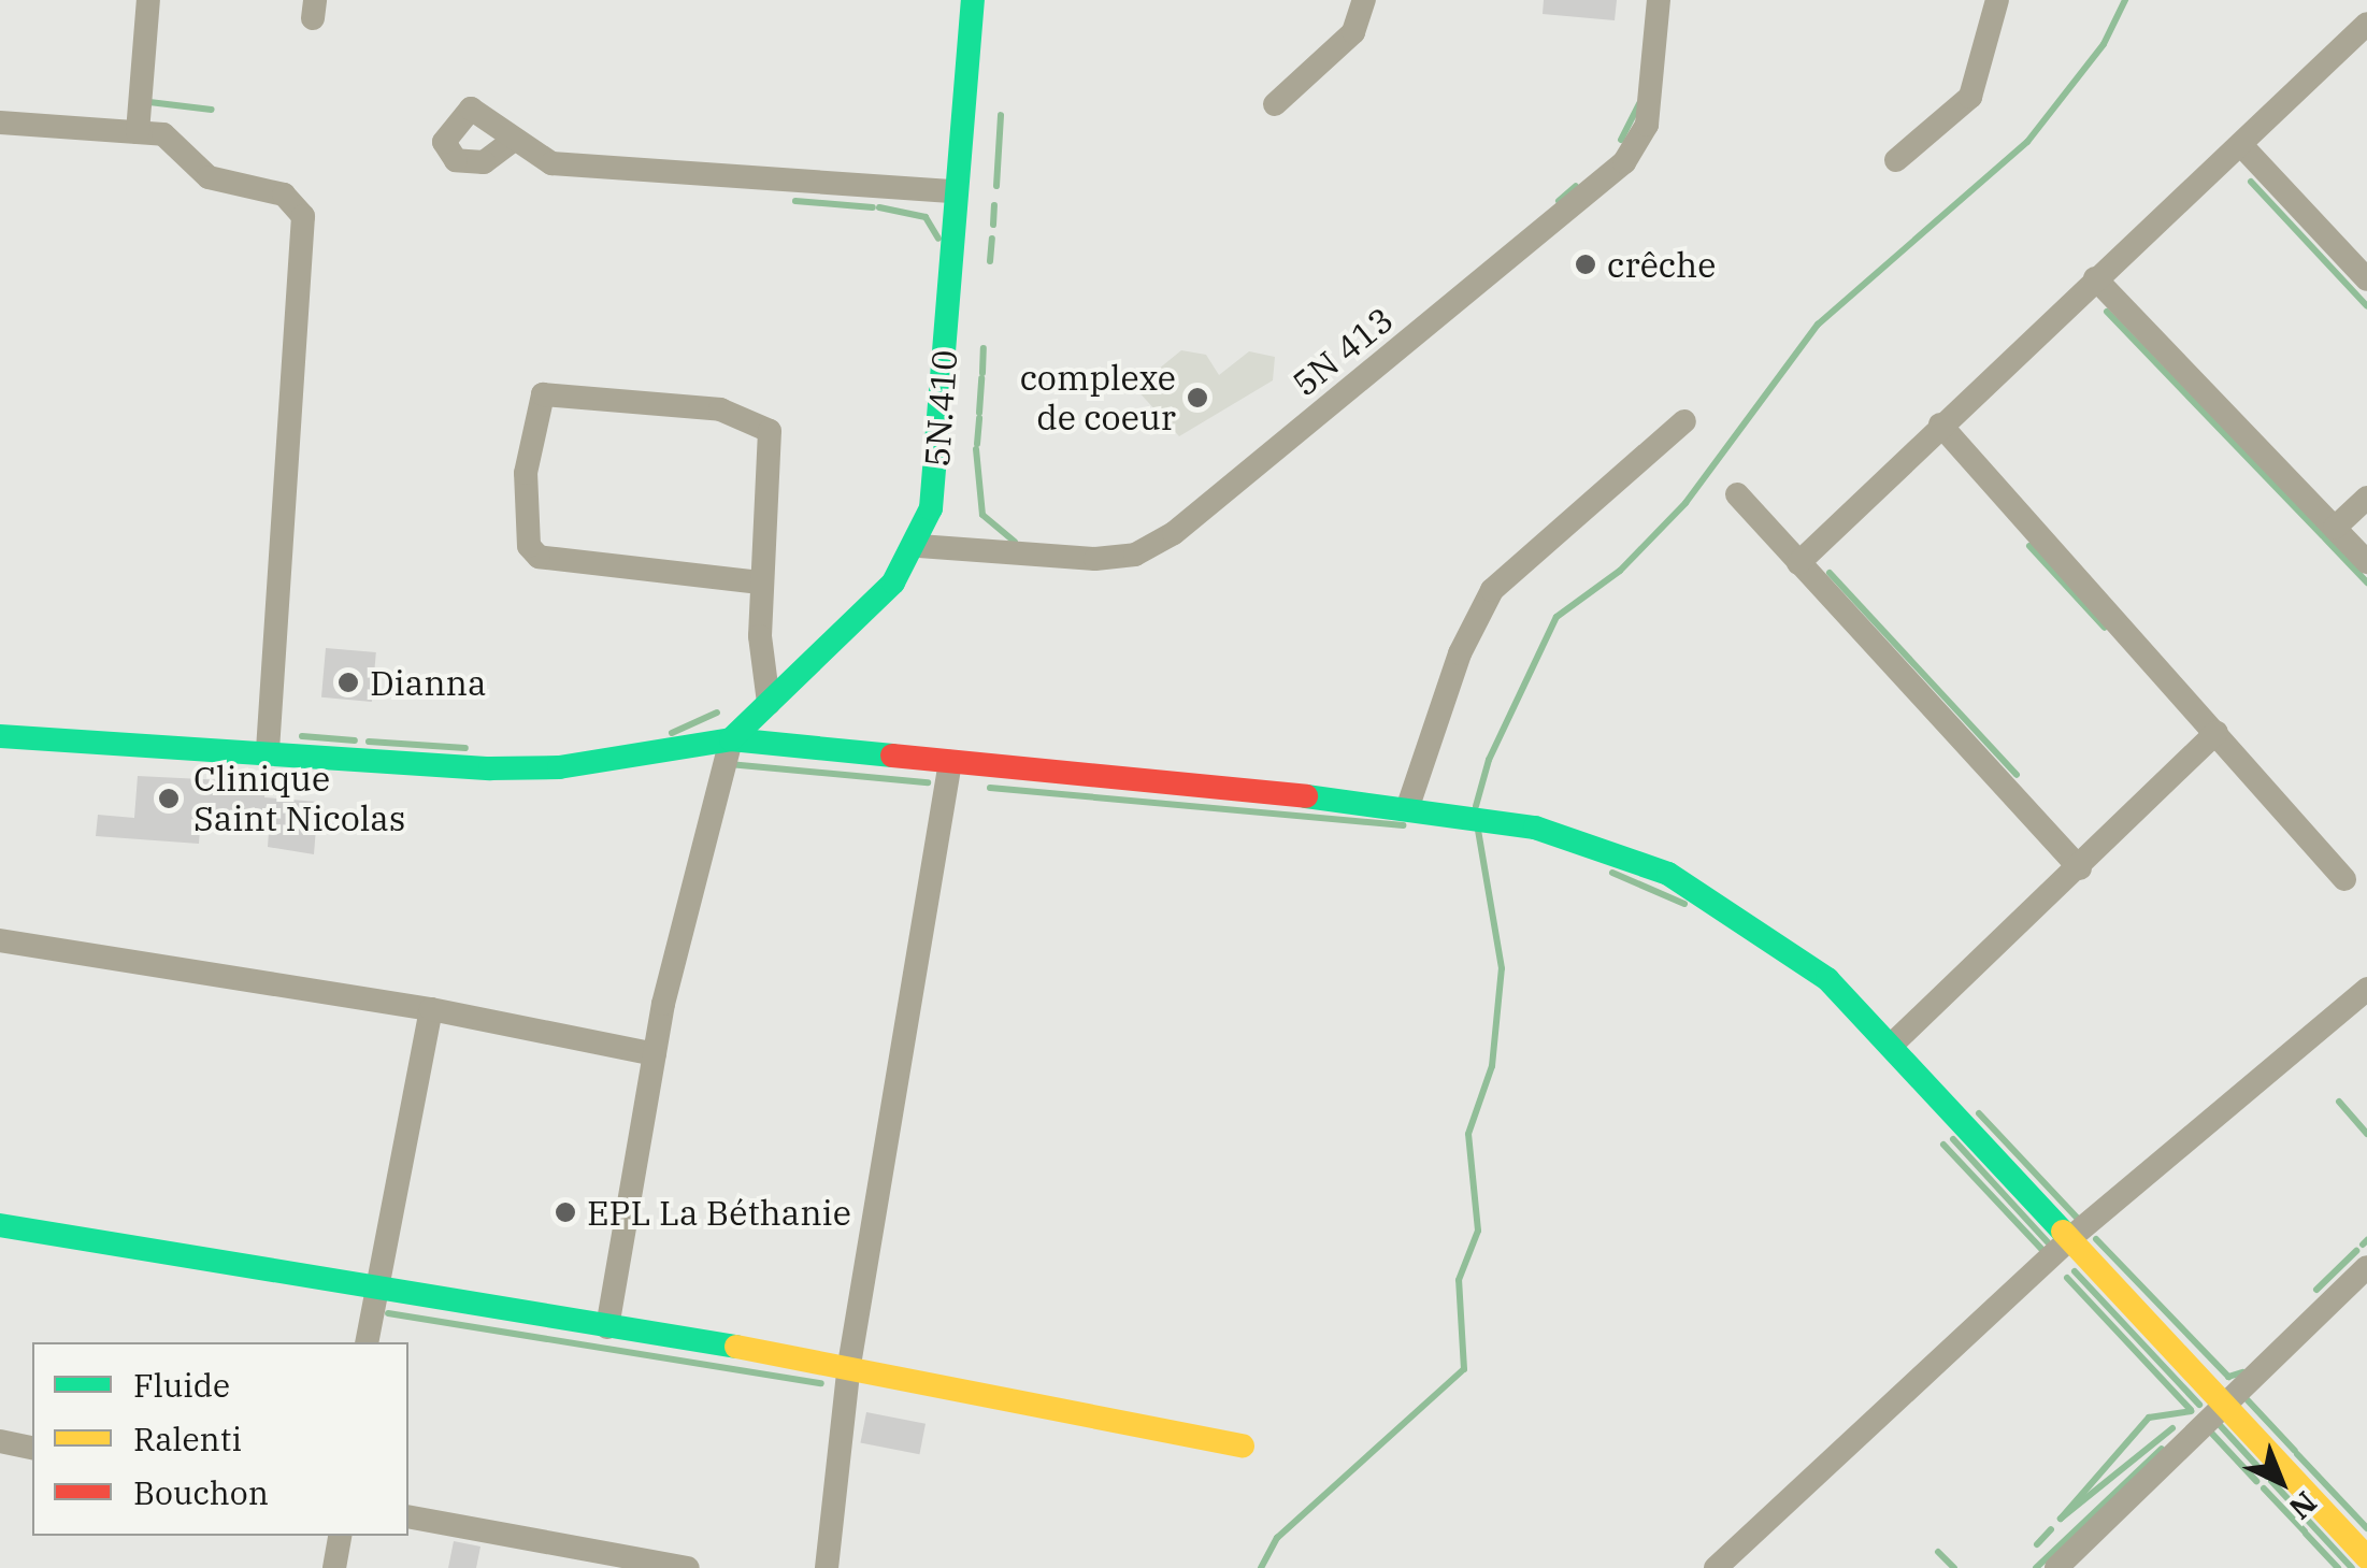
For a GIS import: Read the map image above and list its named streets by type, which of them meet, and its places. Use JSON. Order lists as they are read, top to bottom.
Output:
{
  "streets": {
    "main road": ["5N.410"],
    "street": ["5N 413"]
  },
  "crossings": [
    ["5N 413", "5N.410"]
  ],
  "places": [
    "crêche",
    "complexe de coeur",
    "Dianna",
    "Clinique Saint Nicolas",
    "EPL La Béthanie"
  ],
  "legend": ["Fluide", "Ralenti", "Bouchon"],
  "north": "bottom right"
}
